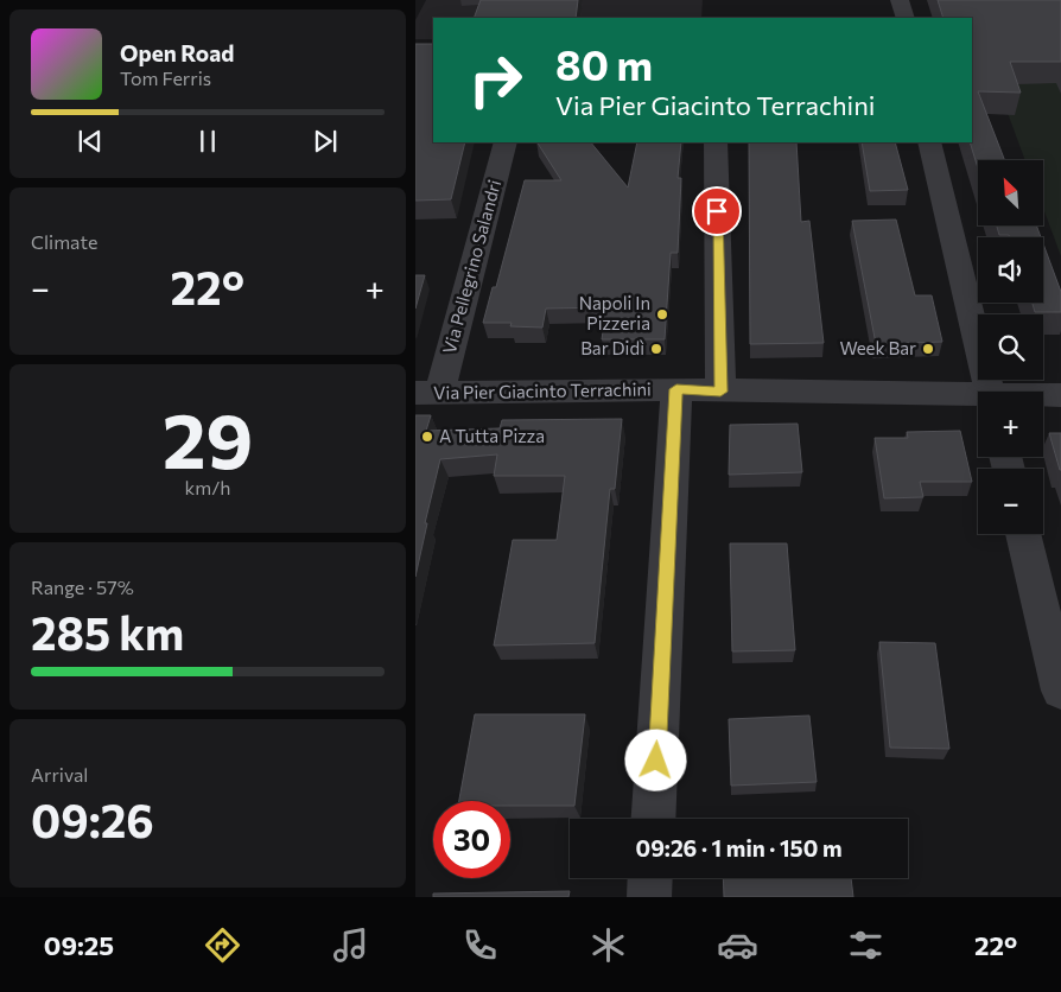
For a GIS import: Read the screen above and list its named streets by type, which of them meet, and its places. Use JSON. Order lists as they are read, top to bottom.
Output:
{
  "streets": {
    "street": ["Via Pellegrino Salandri", "Via Pier Giacinto Terrachini"]
  },
  "crossings": [
    ["Via Pellegrino Salandri", "Via Pier Giacinto Terrachini"]
  ],
  "places": [
    "Napoli In Pizzeria",
    "Bar Didì",
    "Week Bar",
    "A Tutta Pizza"
  ],
  "north": "top left",
  "page": {
    "turn": ["80 m", "Via Pier Giacinto Terrachini"],
    "song": ["Open Road", "Tom Ferris"],
    "map_buttons": ["+", "−"],
    "tile": [
      "Climate",
      ["29", "km/h"],
      ["Range · 57%", "285 km"],
      ["Arrival", "09:26"]
    ],
    "heat": ["−", "22°", "+"],
    "limit": "30",
    "trip": "09:26 · 1 min · 150 m",
    "tabs": ["09:25", "22°"]
  }
}
